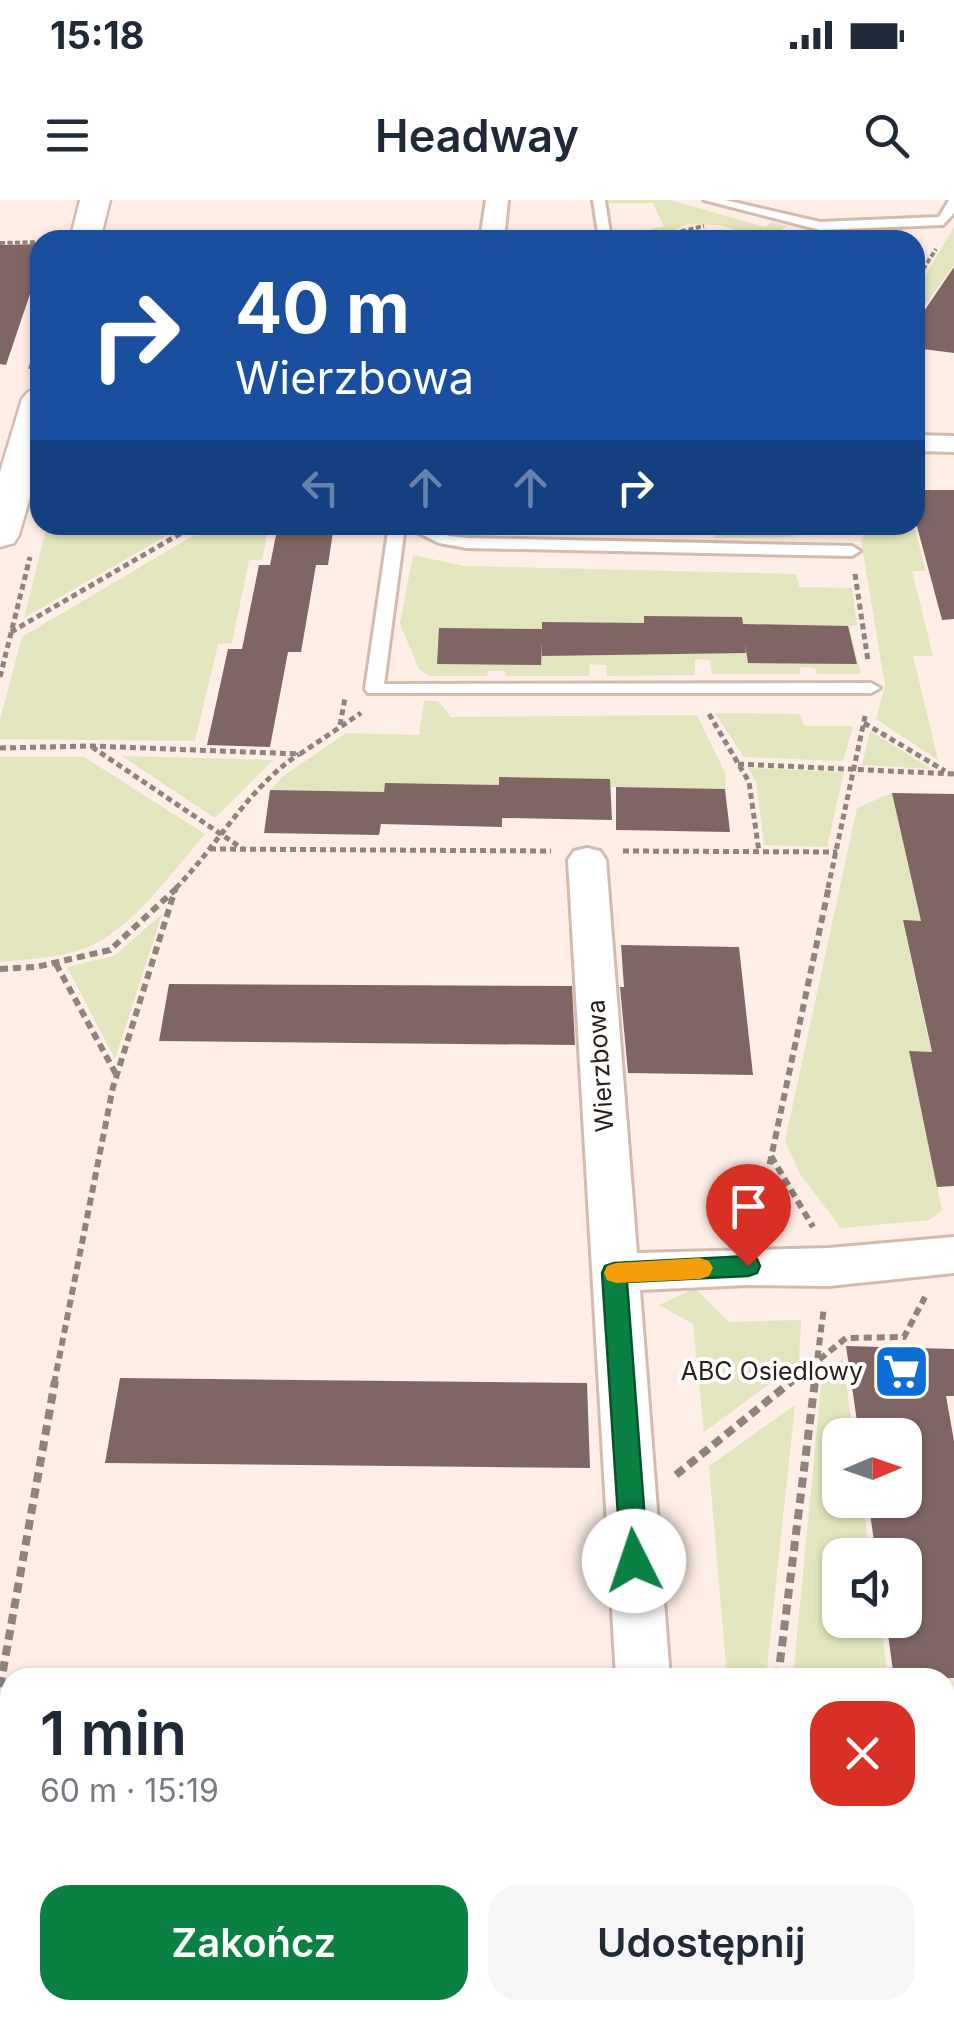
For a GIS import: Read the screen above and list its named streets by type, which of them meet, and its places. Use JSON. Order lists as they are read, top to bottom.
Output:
{
  "streets": {
    "street": ["Wierzbowa"]
  },
  "places": {
    "supermarket": ["ABC Osiedlowy"]
  },
  "north": "right",
  "page": {
    "status": "15:18",
    "header": "Headway",
    "turn": ["40 m", "Wierzbowa"],
    "heading": ["1 min", "60 m · 15:19"],
    "buttons": ["Zakończ", "Udostępnij"]
  }
}
